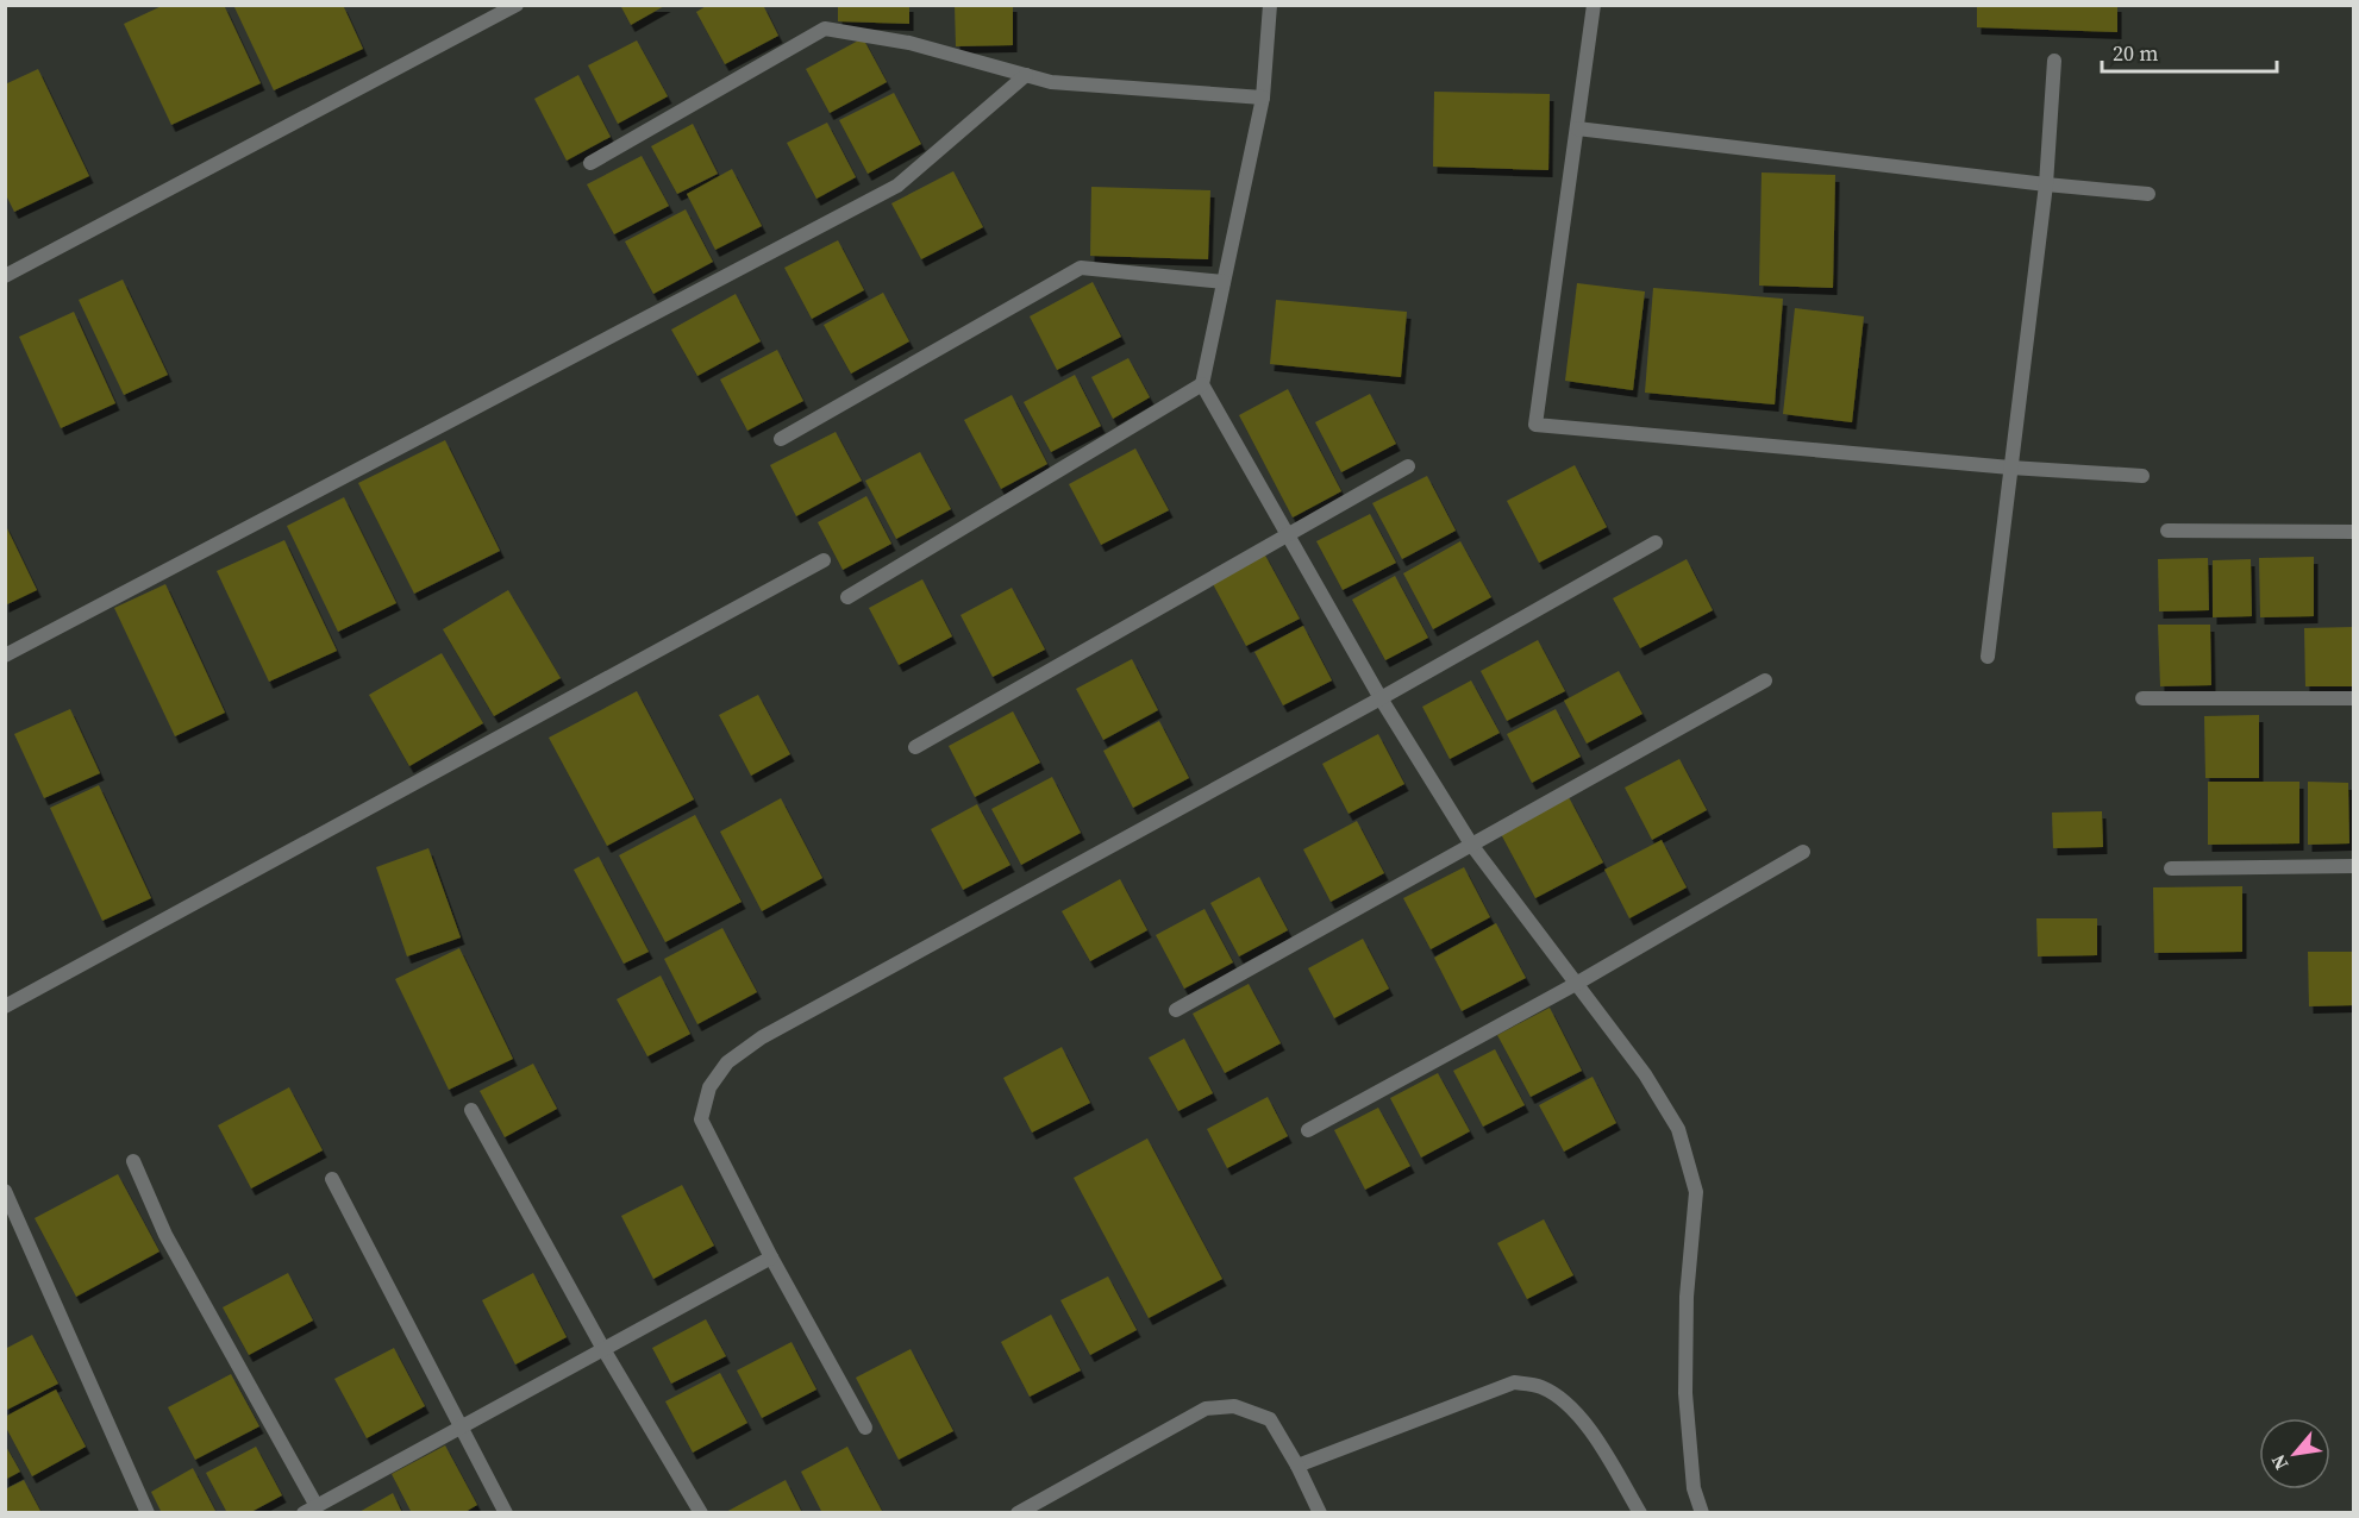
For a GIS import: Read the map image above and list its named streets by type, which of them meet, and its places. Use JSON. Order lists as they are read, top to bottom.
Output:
{
  "scale_bar": "20 m",
  "north": "bottom left"
}
